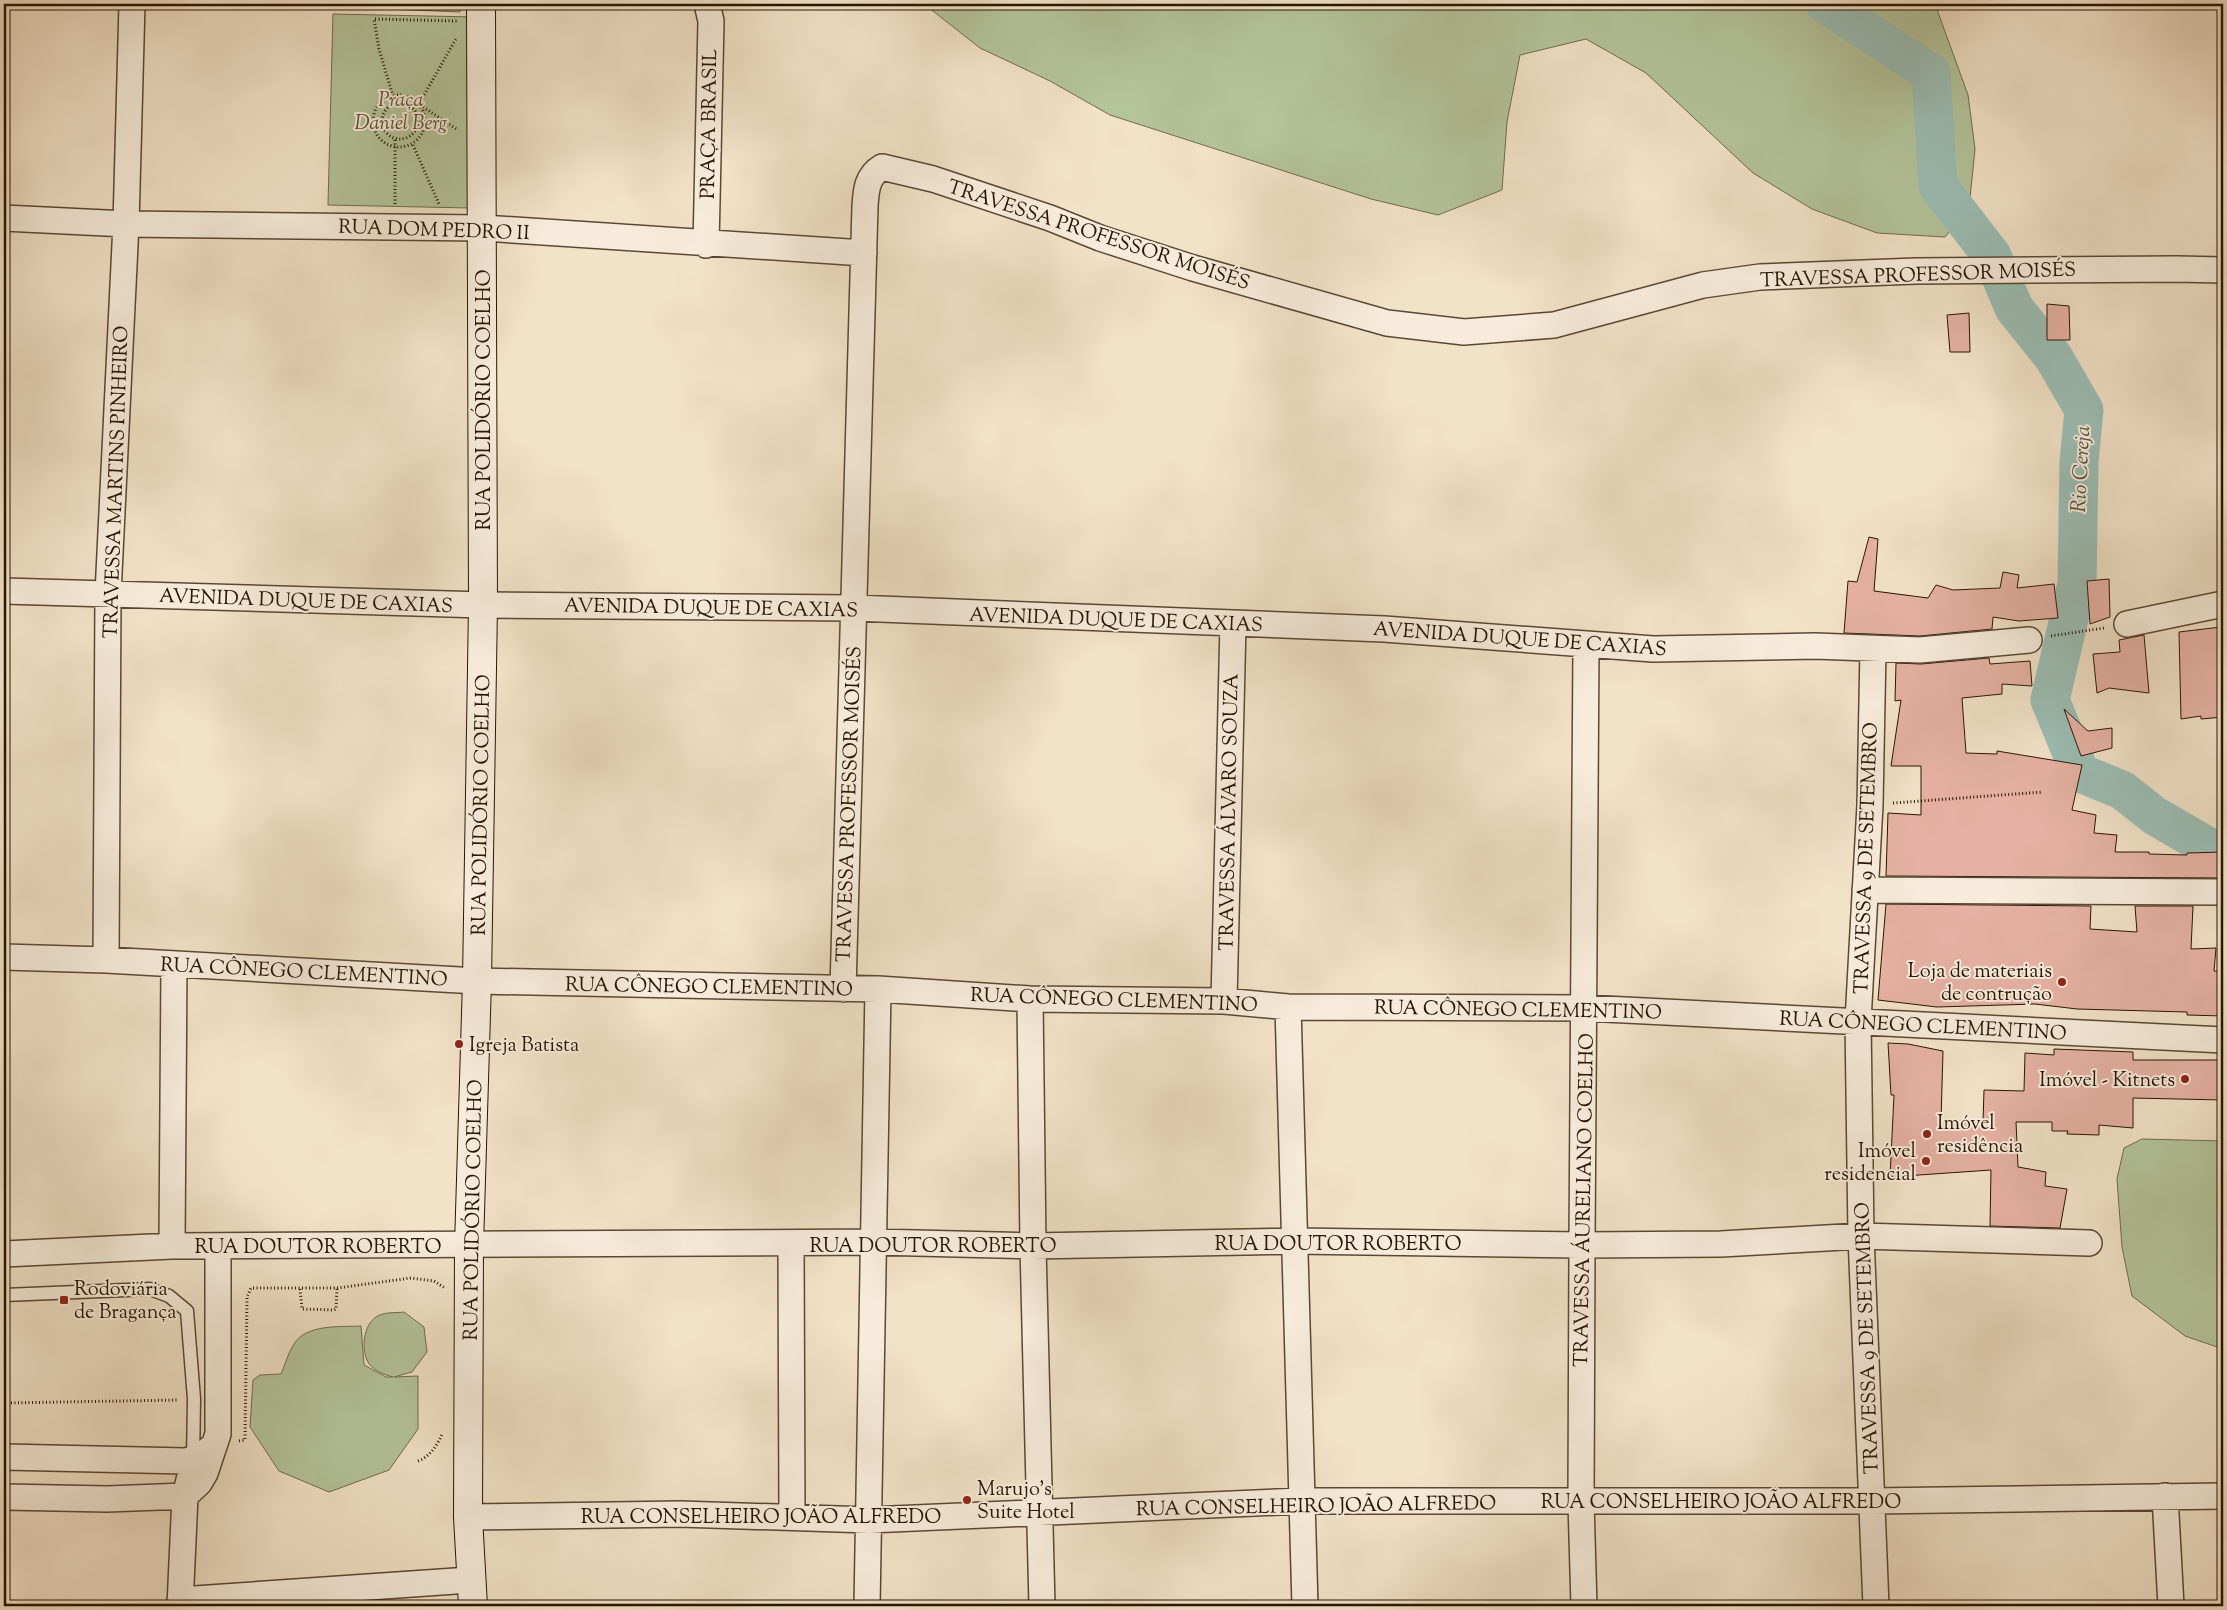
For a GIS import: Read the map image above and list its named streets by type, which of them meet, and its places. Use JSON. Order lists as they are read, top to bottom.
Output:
{
  "streets": {
    "street": [
      "PRAÇA BRASIL",
      "RUA DOM PEDRO II",
      "TRAVESSA PROFESSOR MOISÉS",
      "RUA POLIDÓRIO COELHO",
      "TRAVESSA MARTINS PINHEIRO",
      "AVENIDA DUQUE DE CAXIAS",
      "TRAVESSA ÁLVARO SOUZA",
      "TRAVESSA 9 DE SETEMBRO",
      "RUA CÔNEGO CLEMENTINO",
      "TRAVESSA ÁURELIANO COELHO",
      "RUA DOUTOR ROBERTO",
      "RUA CONSELHEIRO JOÃO ALFREDO"
    ]
  },
  "crossings": [
    ["PRAÇA BRASIL", "RUA DOM PEDRO II"],
    ["RUA DOM PEDRO II", "TRAVESSA PROFESSOR MOISÉS"],
    ["RUA DOM PEDRO II", "RUA POLIDÓRIO COELHO"],
    ["RUA DOM PEDRO II", "TRAVESSA MARTINS PINHEIRO"],
    ["TRAVESSA PROFESSOR MOISÉS", "AVENIDA DUQUE DE CAXIAS"],
    ["TRAVESSA PROFESSOR MOISÉS", "RUA CÔNEGO CLEMENTINO"],
    ["RUA POLIDÓRIO COELHO", "AVENIDA DUQUE DE CAXIAS"],
    ["RUA POLIDÓRIO COELHO", "RUA CÔNEGO CLEMENTINO"],
    ["RUA POLIDÓRIO COELHO", "RUA DOUTOR ROBERTO"],
    ["RUA POLIDÓRIO COELHO", "RUA CONSELHEIRO JOÃO ALFREDO"],
    ["TRAVESSA MARTINS PINHEIRO", "AVENIDA DUQUE DE CAXIAS"],
    ["TRAVESSA MARTINS PINHEIRO", "RUA CÔNEGO CLEMENTINO"],
    ["AVENIDA DUQUE DE CAXIAS", "TRAVESSA ÁLVARO SOUZA"],
    ["AVENIDA DUQUE DE CAXIAS", "TRAVESSA 9 DE SETEMBRO"],
    ["AVENIDA DUQUE DE CAXIAS", "TRAVESSA ÁURELIANO COELHO"],
    ["TRAVESSA ÁLVARO SOUZA", "RUA CÔNEGO CLEMENTINO"],
    ["TRAVESSA 9 DE SETEMBRO", "RUA CÔNEGO CLEMENTINO"],
    ["TRAVESSA 9 DE SETEMBRO", "RUA DOUTOR ROBERTO"],
    ["TRAVESSA 9 DE SETEMBRO", "RUA CONSELHEIRO JOÃO ALFREDO"],
    ["RUA CÔNEGO CLEMENTINO", "TRAVESSA ÁURELIANO COELHO"],
    ["TRAVESSA ÁURELIANO COELHO", "RUA DOUTOR ROBERTO"],
    ["TRAVESSA ÁURELIANO COELHO", "RUA CONSELHEIRO JOÃO ALFREDO"]
  ],
  "water": ["Rio Cereja"],
  "parks": ["Praça Daniel Berg"],
  "places": {
    "other": [
      "Loja de materiais de contrução",
      "Igreja Batista",
      "Imóvel - Kitnets",
      "Imóvel residência",
      "Imóvel residencial",
      "Marujo's Suite Hotel"
    ],
    "transit": ["Rodoviária de Bragança"]
  }
}
